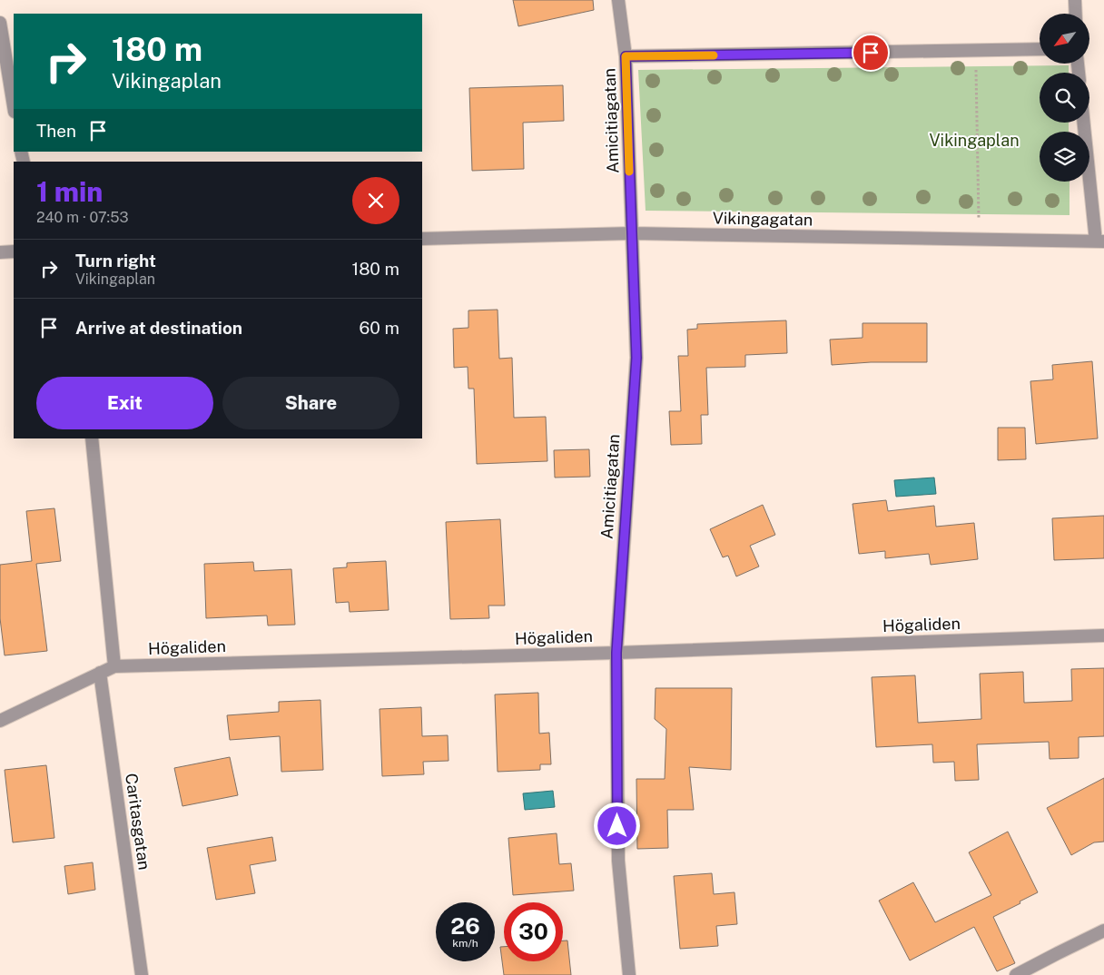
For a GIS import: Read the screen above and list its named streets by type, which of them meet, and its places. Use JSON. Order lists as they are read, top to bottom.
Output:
{
  "streets": {
    "street": [
      "Amicitiagatan",
      "Vikingagatan",
      "Högaliden",
      "Caritasgatan"
    ]
  },
  "crossings": [
    ["Amicitiagatan", "Vikingagatan"],
    ["Amicitiagatan", "Högaliden"]
  ],
  "parks": ["Vikingaplan"],
  "north": "bottom left",
  "page": {
    "turn": ["180 m", "Vikingaplan"],
    "then": "Then",
    "heading": ["1 min", "240 m · 07:53"],
    "list": [
      {
        "name": "Turn right",
        "note": "Vikingaplan",
        "value": "180 m"
      },
      {
        "name": "Arrive at destination",
        "value": "60 m"
      }
    ],
    "buttons": ["Exit", "Share"],
    "speed": "26 km/h",
    "limit": "30"
  }
}
